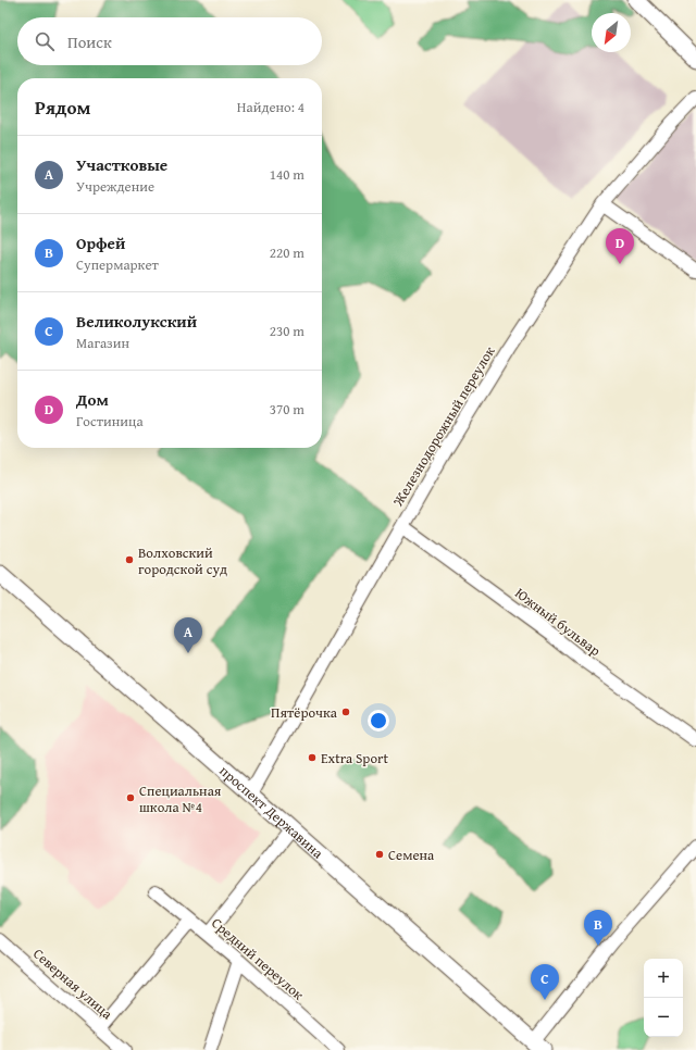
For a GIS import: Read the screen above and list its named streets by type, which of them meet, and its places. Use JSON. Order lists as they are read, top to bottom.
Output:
{
  "streets": {
    "main road": ["проспект Державина"],
    "street": [
      "Железнодорожный переулок",
      "Южный бульвар",
      "Средний переулок",
      "Северная улица"
    ]
  },
  "crossings": [
    ["Железнодорожный переулок", "Южный бульвар"],
    ["Железнодорожный переулок", "проспект Державина"]
  ],
  "places": [
    "Волховский городской суд",
    "Пятёрочка",
    "Extra Sport",
    "Специальная школа №4",
    "Семена"
  ],
  "north": "bottom left",
  "page": {
    "search": "Поиск",
    "heading": ["Рядом", "Найдено: 4"],
    "list": [
      {
        "mark": "A",
        "name": "Участковые",
        "note": "Учреждение",
        "value": "140 m"
      },
      {
        "mark": "B",
        "name": "Орфей",
        "note": "Супермаркет",
        "value": "220 m"
      },
      {
        "mark": "C",
        "name": "Великолукский",
        "note": "Магазин",
        "value": "230 m"
      },
      {
        "mark": "D",
        "name": "Дом",
        "note": "Гостиница",
        "value": "370 m"
      }
    ],
    "pins": [
      "D",
      "A",
      "B",
      "C"
    ],
    "map_buttons": ["+", "−"]
  }
}
